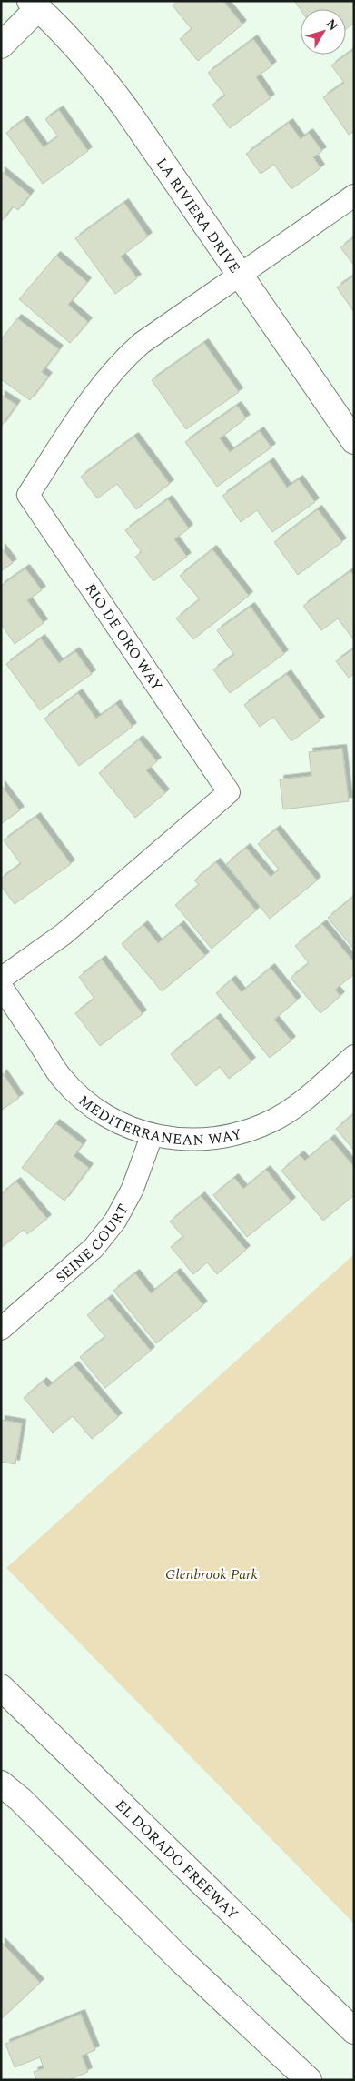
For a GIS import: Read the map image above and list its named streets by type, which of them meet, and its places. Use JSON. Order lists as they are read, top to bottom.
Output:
{
  "streets": {
    "main road": ["LA RIVIERA DRIVE", "EL DORADO FREEWAY"],
    "street": ["RIO DE ORO WAY", "MEDITERRANEAN WAY", "SEINE COURT"]
  },
  "crossings": [
    ["LA RIVIERA DRIVE", "RIO DE ORO WAY"],
    ["MEDITERRANEAN WAY", "SEINE COURT"]
  ],
  "parks": ["Glenbrook Park"],
  "north": "top right"
}
